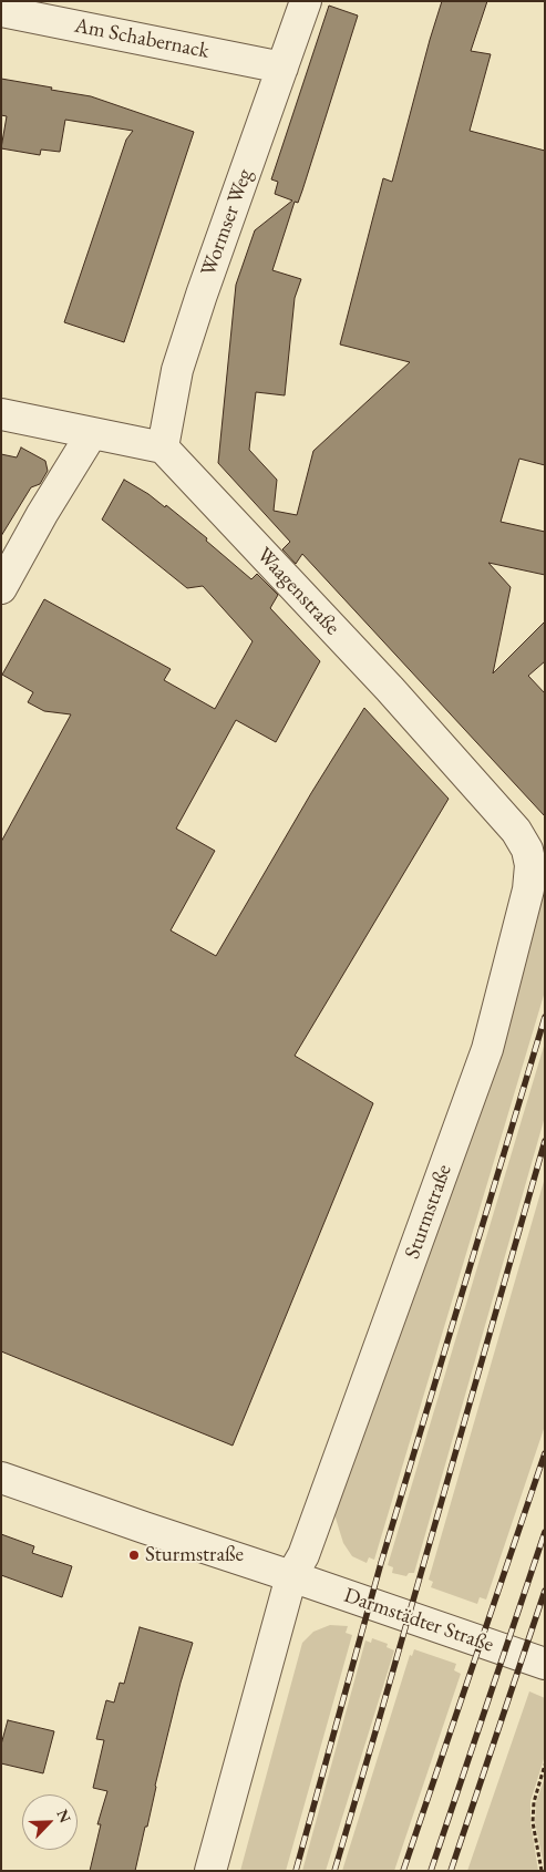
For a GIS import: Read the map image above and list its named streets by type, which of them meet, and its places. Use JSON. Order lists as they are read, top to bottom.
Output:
{
  "streets": {
    "street": [
      "Am Schabernack",
      "Wormser Weg",
      "Waagenstraße",
      "Sturmstraße",
      "Darmstädter Straße"
    ]
  },
  "crossings": [
    ["Am Schabernack", "Wormser Weg"],
    ["Wormser Weg", "Waagenstraße"],
    ["Waagenstraße", "Sturmstraße"],
    ["Sturmstraße", "Darmstädter Straße"]
  ],
  "places": ["Sturmstraße"],
  "north": "top right"
}
